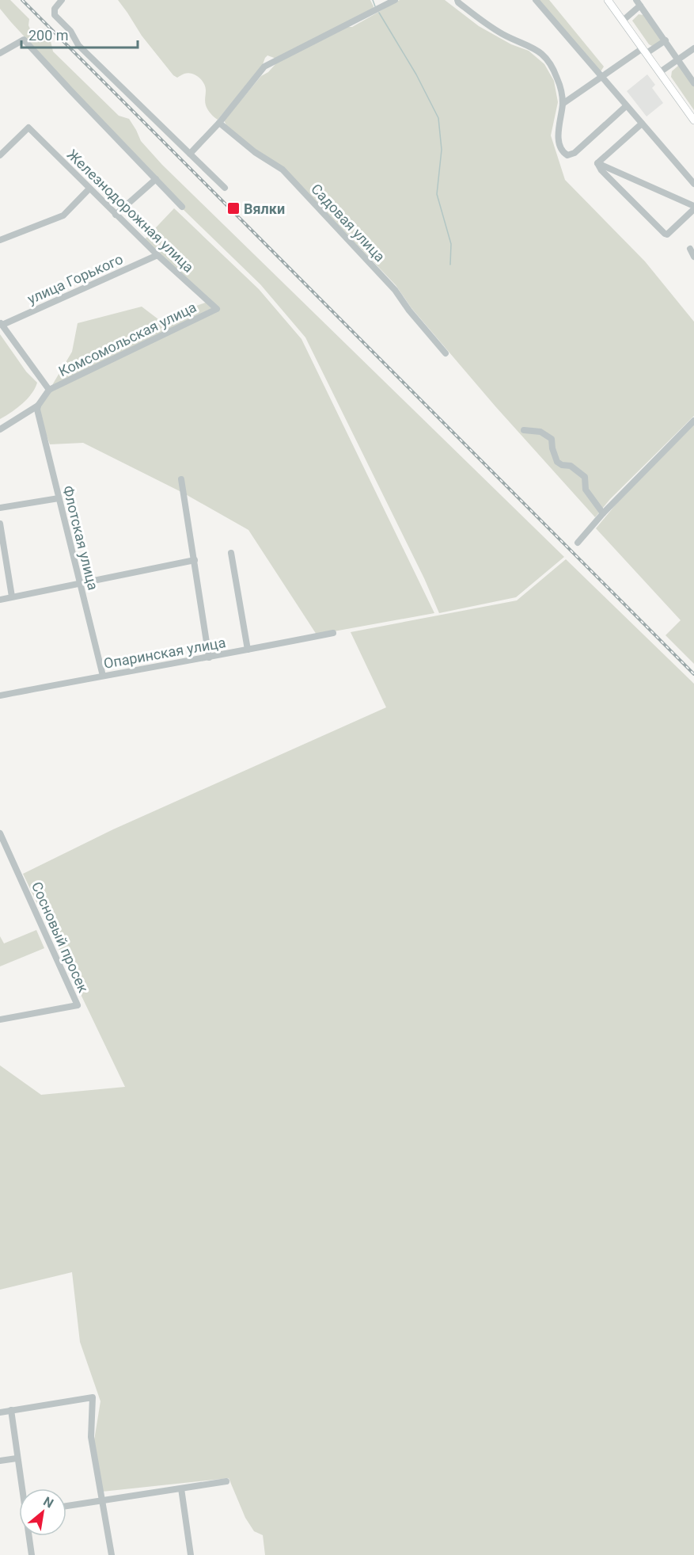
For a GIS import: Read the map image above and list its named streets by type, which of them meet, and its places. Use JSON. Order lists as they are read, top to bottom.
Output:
{
  "streets": {
    "street": [
      "Железнодорожная улица",
      "Садовая улица",
      "улица Горького",
      "Комсомольская улица",
      "Флотская улица",
      "Опаринская улица",
      "Сосновый просек"
    ]
  },
  "crossings": [
    ["Железнодорожная улица", "улица Горького"],
    ["Железнодорожная улица", "Комсомольская улица"],
    ["Флотская улица", "Опаринская улица"]
  ],
  "places": {
    "transit": ["Вялки"]
  },
  "scale_bar": "200 m",
  "north": "top right"
}
